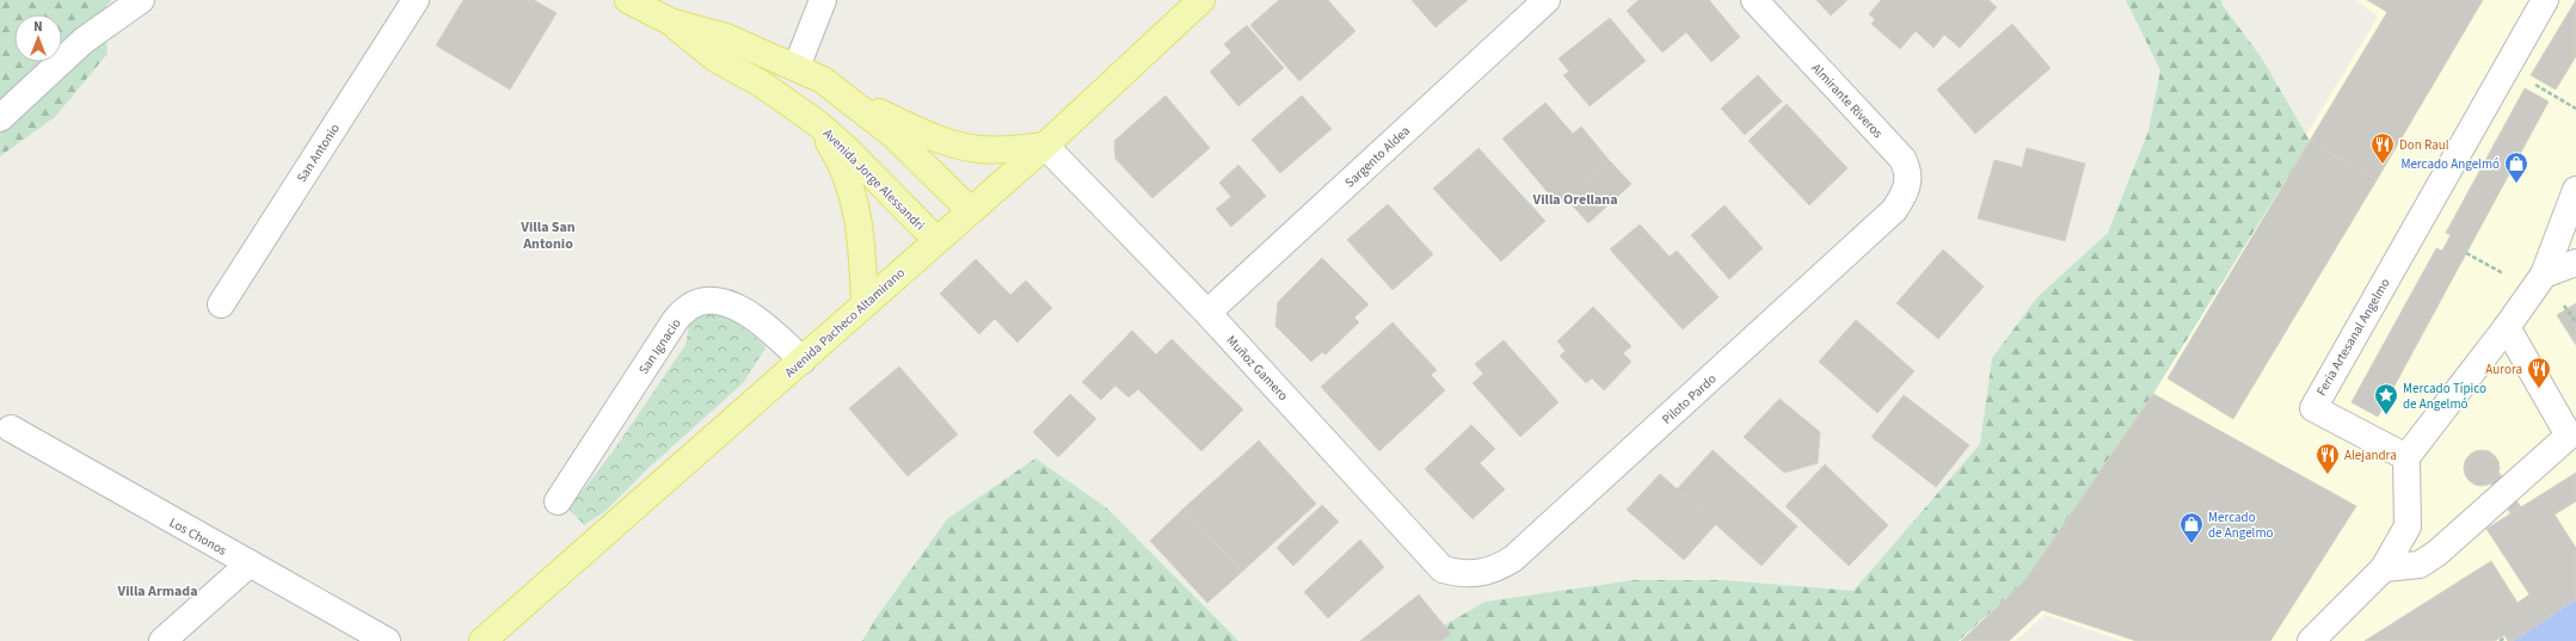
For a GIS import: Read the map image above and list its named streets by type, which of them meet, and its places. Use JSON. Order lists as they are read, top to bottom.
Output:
{
  "streets": {
    "main road": ["Avenida Jorge Alessandri", "Avenida Pacheco Altamirano"],
    "street": [
      "Almirante Riveros",
      "San Antonio",
      "Sargento Aldea",
      "Feria Artesanal Angelmo",
      "San Ignacio",
      "Muñoz Gamero",
      "Piloto Pardo",
      "Los Chonos"
    ]
  },
  "crossings": [
    ["Almirante Riveros", "Piloto Pardo"],
    ["Sargento Aldea", "Muñoz Gamero"],
    ["Avenida Jorge Alessandri", "Avenida Pacheco Altamirano"],
    ["Avenida Pacheco Altamirano", "San Ignacio"],
    ["Avenida Pacheco Altamirano", "Muñoz Gamero"],
    ["Muñoz Gamero", "Piloto Pardo"]
  ],
  "districts": ["Villa Orellana", "Villa San Antonio", "Villa Armada"],
  "places": {
    "restaurant": ["Don Raul", "Aurora", "Alejandra"],
    "shop": ["Mercado Angelmó", "Mercado de Angelmo"],
    "place": ["Mercado Típico de Angelmó"]
  },
  "north": "top"
}
